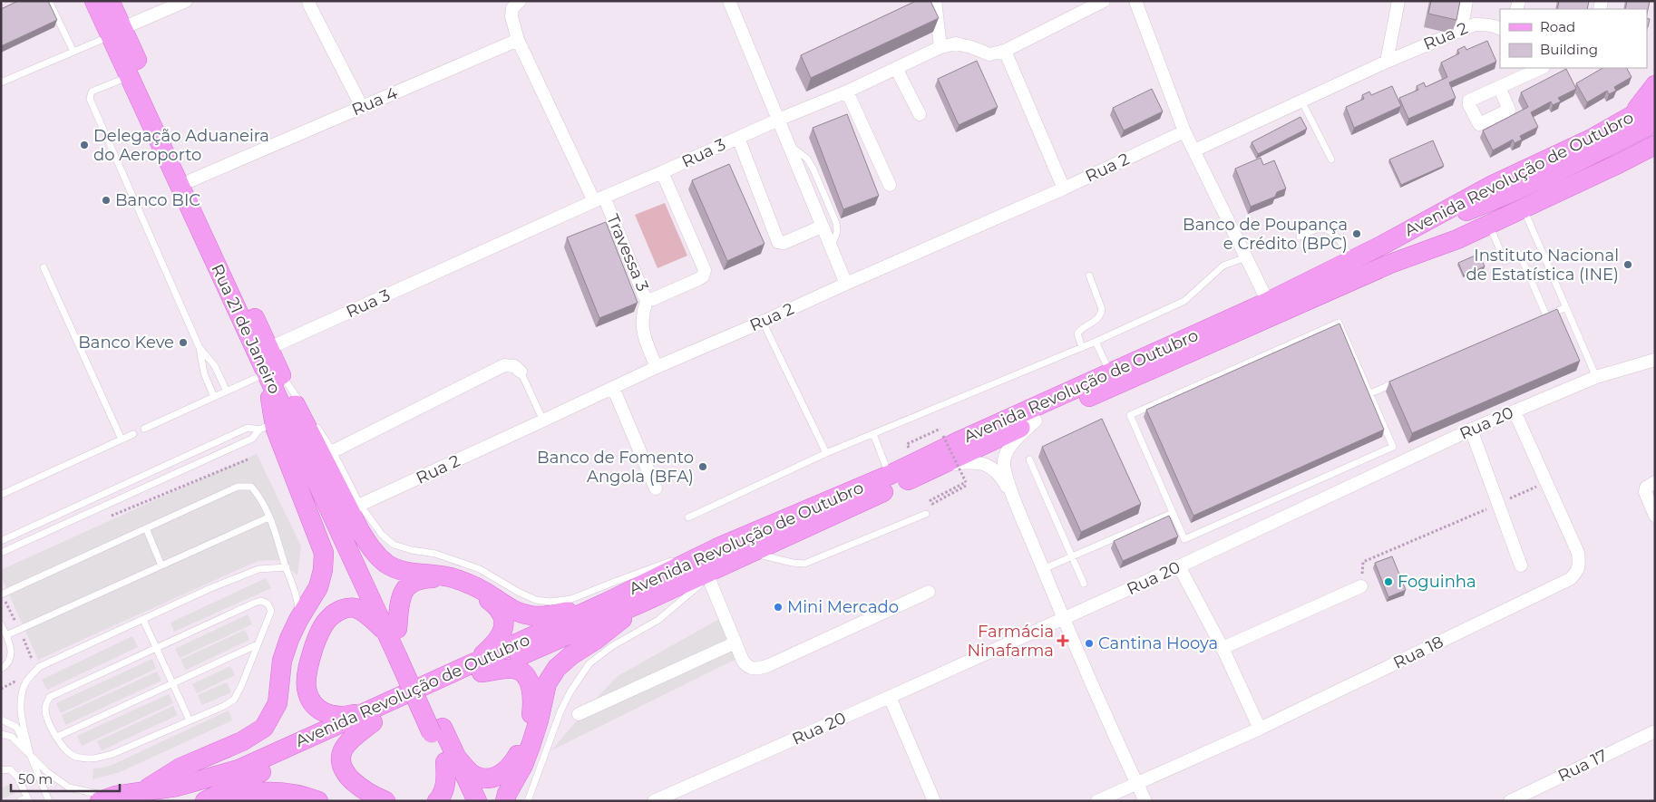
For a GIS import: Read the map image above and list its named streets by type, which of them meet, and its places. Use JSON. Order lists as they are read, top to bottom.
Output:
{
  "streets": {
    "main road": ["Avenida Revolução de Outubro", "Rua 21 de Janeiro"],
    "street": [
      "Rua 2",
      "Rua 4",
      "Rua 3",
      "Travessa 3",
      "Rua 20",
      "Rua 18",
      "Rua 17"
    ]
  },
  "crossings": [
    ["Rua 4", "Travessa 3"],
    ["Rua 4", "Rua 21 de Janeiro"],
    ["Rua 3", "Travessa 3"],
    ["Rua 3", "Rua 21 de Janeiro"],
    ["Rua 20", "Rua 18"]
  ],
  "places": {
    "other": [
      "Delegação Aduaneira do Aeroporto",
      "Banco BIC",
      "Banco de Poupança e Crédito (BPC)",
      "Instituto Nacional de Estatística (INE)",
      "Banco Keve",
      "Banco de Fomento Angola (BFA)",
      "Foguinha",
      "Mini Mercado",
      "Cantina Hooya"
    ],
    "health": ["Farmácia Ninafarma"]
  },
  "legend": ["Road", "Building"],
  "scale_bar": "50 m"
}
